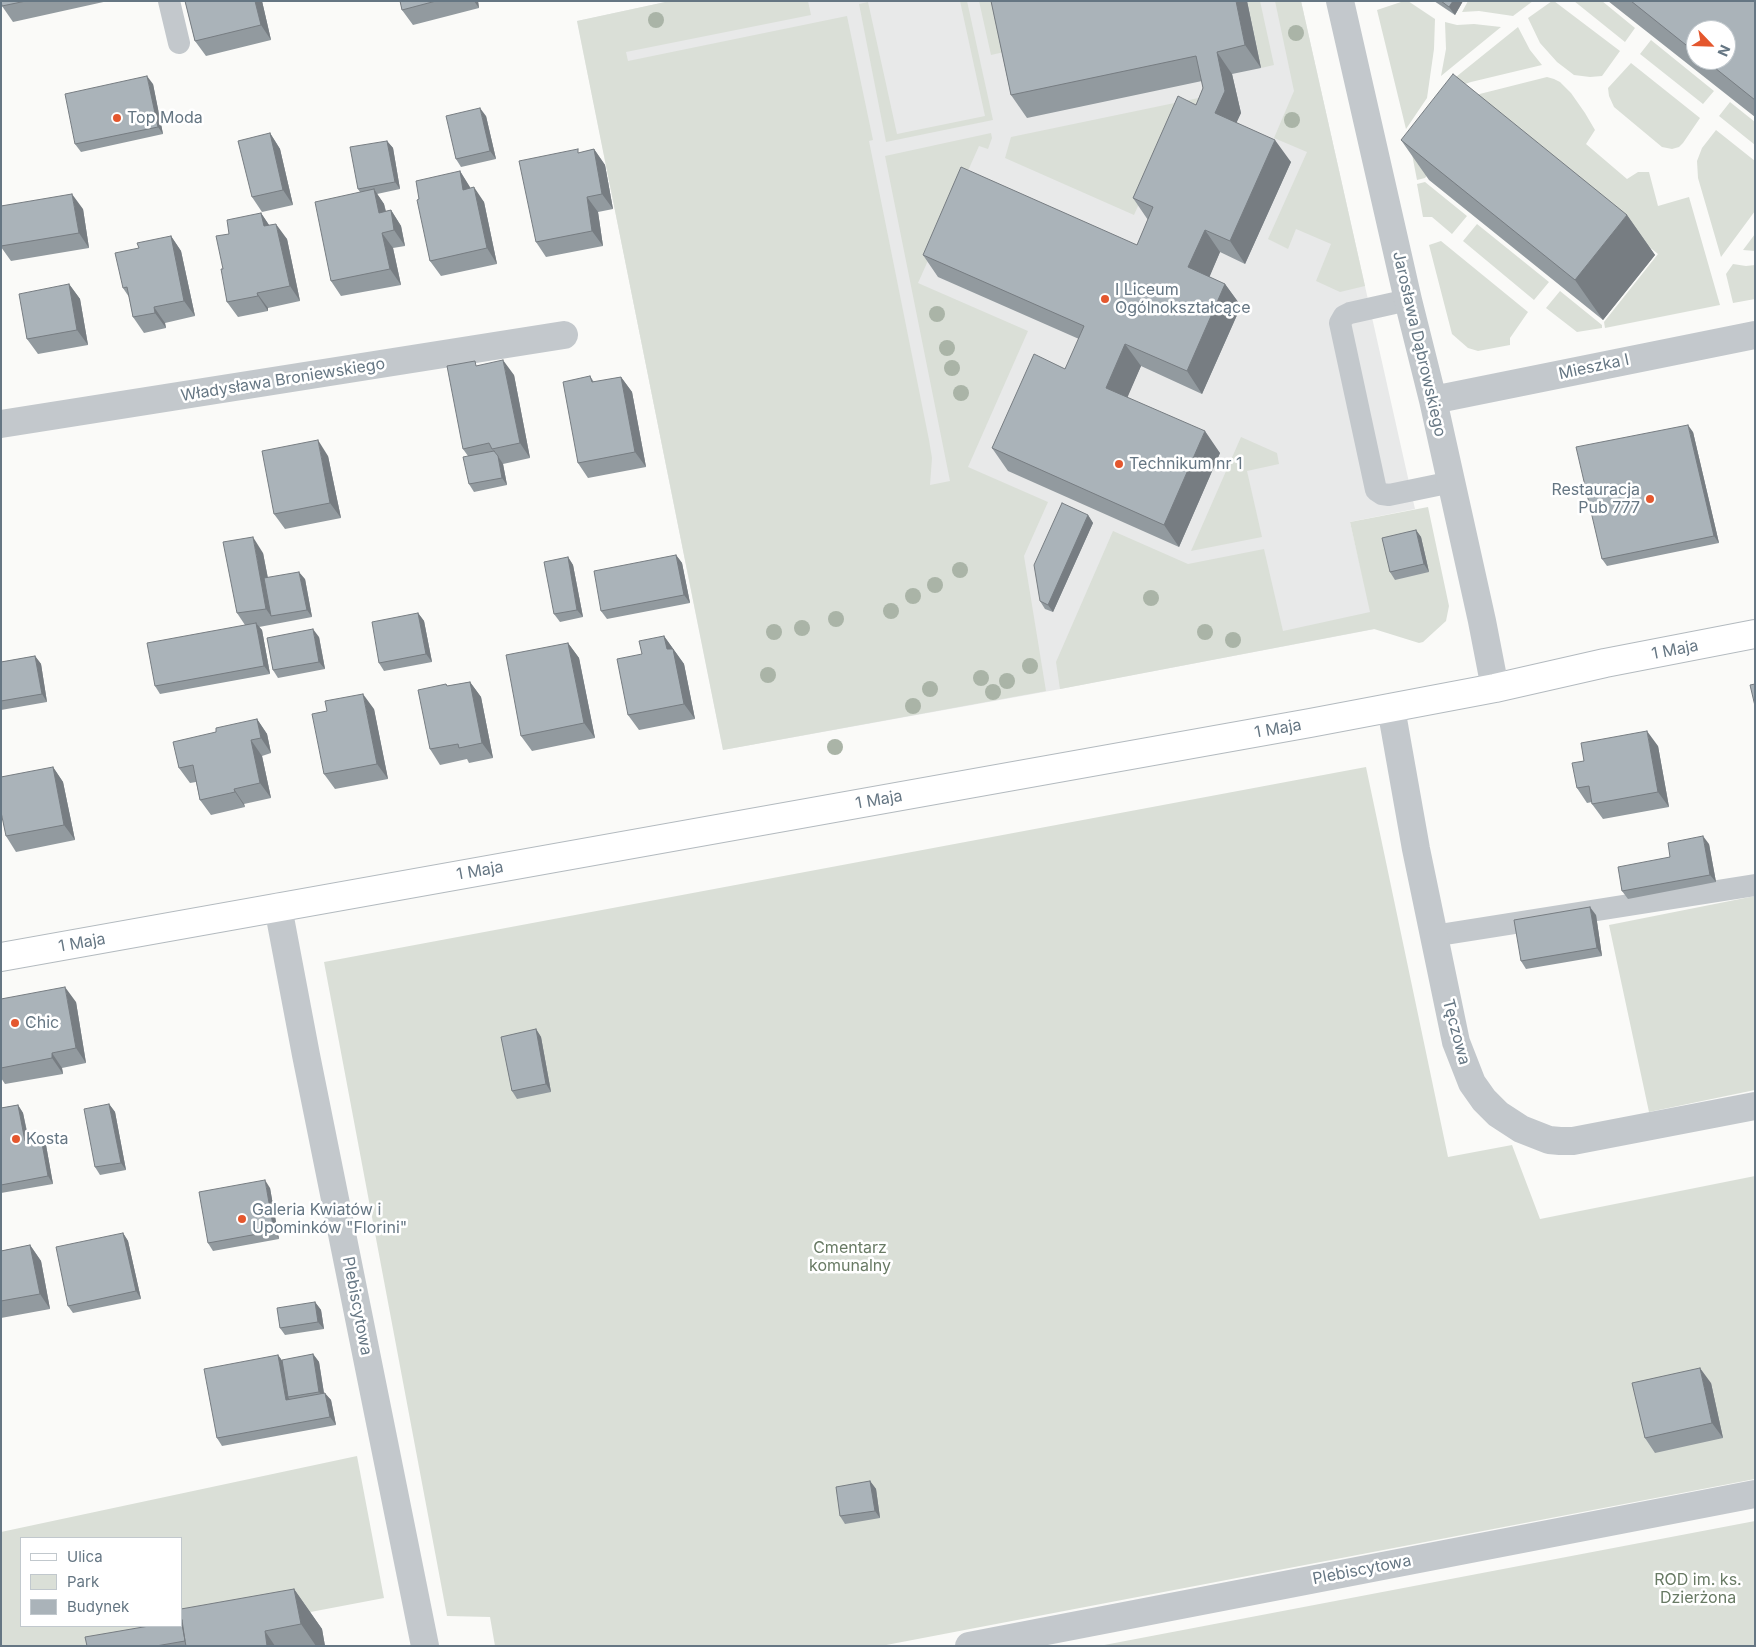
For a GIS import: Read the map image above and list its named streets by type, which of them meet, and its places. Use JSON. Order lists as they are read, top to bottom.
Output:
{
  "streets": {
    "street": [
      "Jarosława Dąbrowskiego",
      "Mieszka I",
      "Władysława Broniewskiego",
      "1 Maja",
      "Tęczowa",
      "Plebiscytowa"
    ]
  },
  "crossings": [
    ["Jarosława Dąbrowskiego", "Mieszka I"],
    ["Jarosława Dąbrowskiego", "1 Maja"],
    ["1 Maja", "Tęczowa"],
    ["1 Maja", "Plebiscytowa"]
  ],
  "parks": ["Cmentarz komunalny", "ROD im. ks. Dzierżona"],
  "places": [
    "Top Moda",
    "I Liceum Ogólnokształcące",
    "Technikum nr 1",
    "Restauracja Pub 777",
    "Chic",
    "Kosta",
    "Galeria Kwiatów i Upominków \"Florini\""
  ],
  "legend": ["Ulica", "Park", "Budynek"],
  "north": "bottom right"
}
